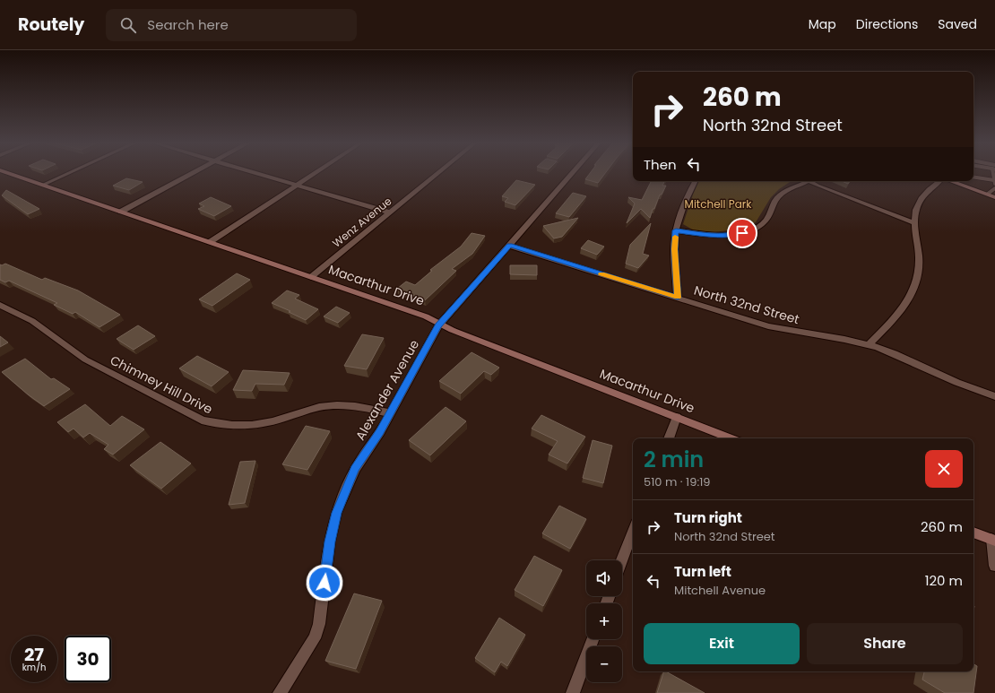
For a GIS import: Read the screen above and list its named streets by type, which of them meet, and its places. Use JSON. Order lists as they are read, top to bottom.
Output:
{
  "streets": {
    "main road": ["Macarthur Drive"],
    "street": [
      "Wenz Avenue",
      "North 32nd Street",
      "Chimney Hill Drive",
      "Alexander Avenue"
    ]
  },
  "crossings": [
    ["Wenz Avenue", "Macarthur Drive"],
    ["Macarthur Drive", "Alexander Avenue"],
    ["North 32nd Street", "Alexander Avenue"],
    ["Chimney Hill Drive", "Alexander Avenue"]
  ],
  "parks": ["Mitchell Park"],
  "page": {
    "header": "Routely",
    "search": "Search here",
    "nav": ["Map", "Directions", "Saved"],
    "turn": ["260 m", "North 32nd Street"],
    "then": "Then",
    "heading": ["2 min", "510 m · 19:19"],
    "list": [
      {
        "name": "Turn right",
        "note": "North 32nd Street",
        "value": "260 m"
      },
      {
        "name": "Turn left",
        "note": "Mitchell Avenue",
        "value": "120 m"
      }
    ],
    "map_buttons": ["+", "−"],
    "buttons": ["Exit", "Share"],
    "speed": "27 km/h",
    "limit": "30"
  }
}
